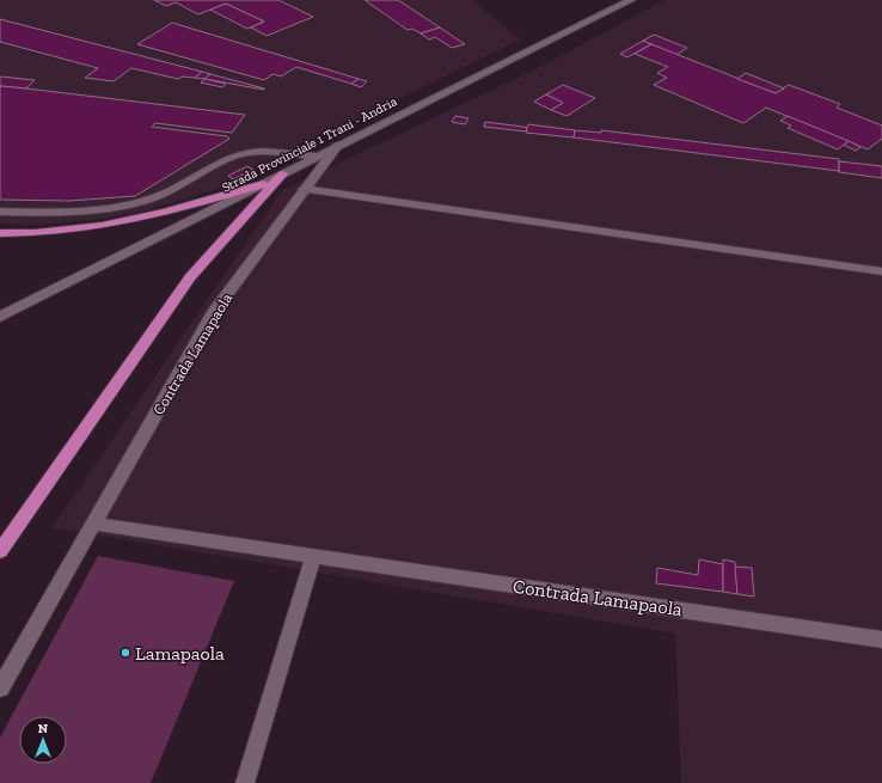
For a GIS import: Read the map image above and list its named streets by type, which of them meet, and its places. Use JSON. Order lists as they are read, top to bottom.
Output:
{
  "streets": {
    "street": ["Strada Provinciale 1 Trani - Andria", "Contrada Lamapaola"]
  },
  "crossings": [
    ["Strada Provinciale 1 Trani - Andria", "Contrada Lamapaola"]
  ],
  "places": ["Lamapaola"],
  "north": "top"
}
